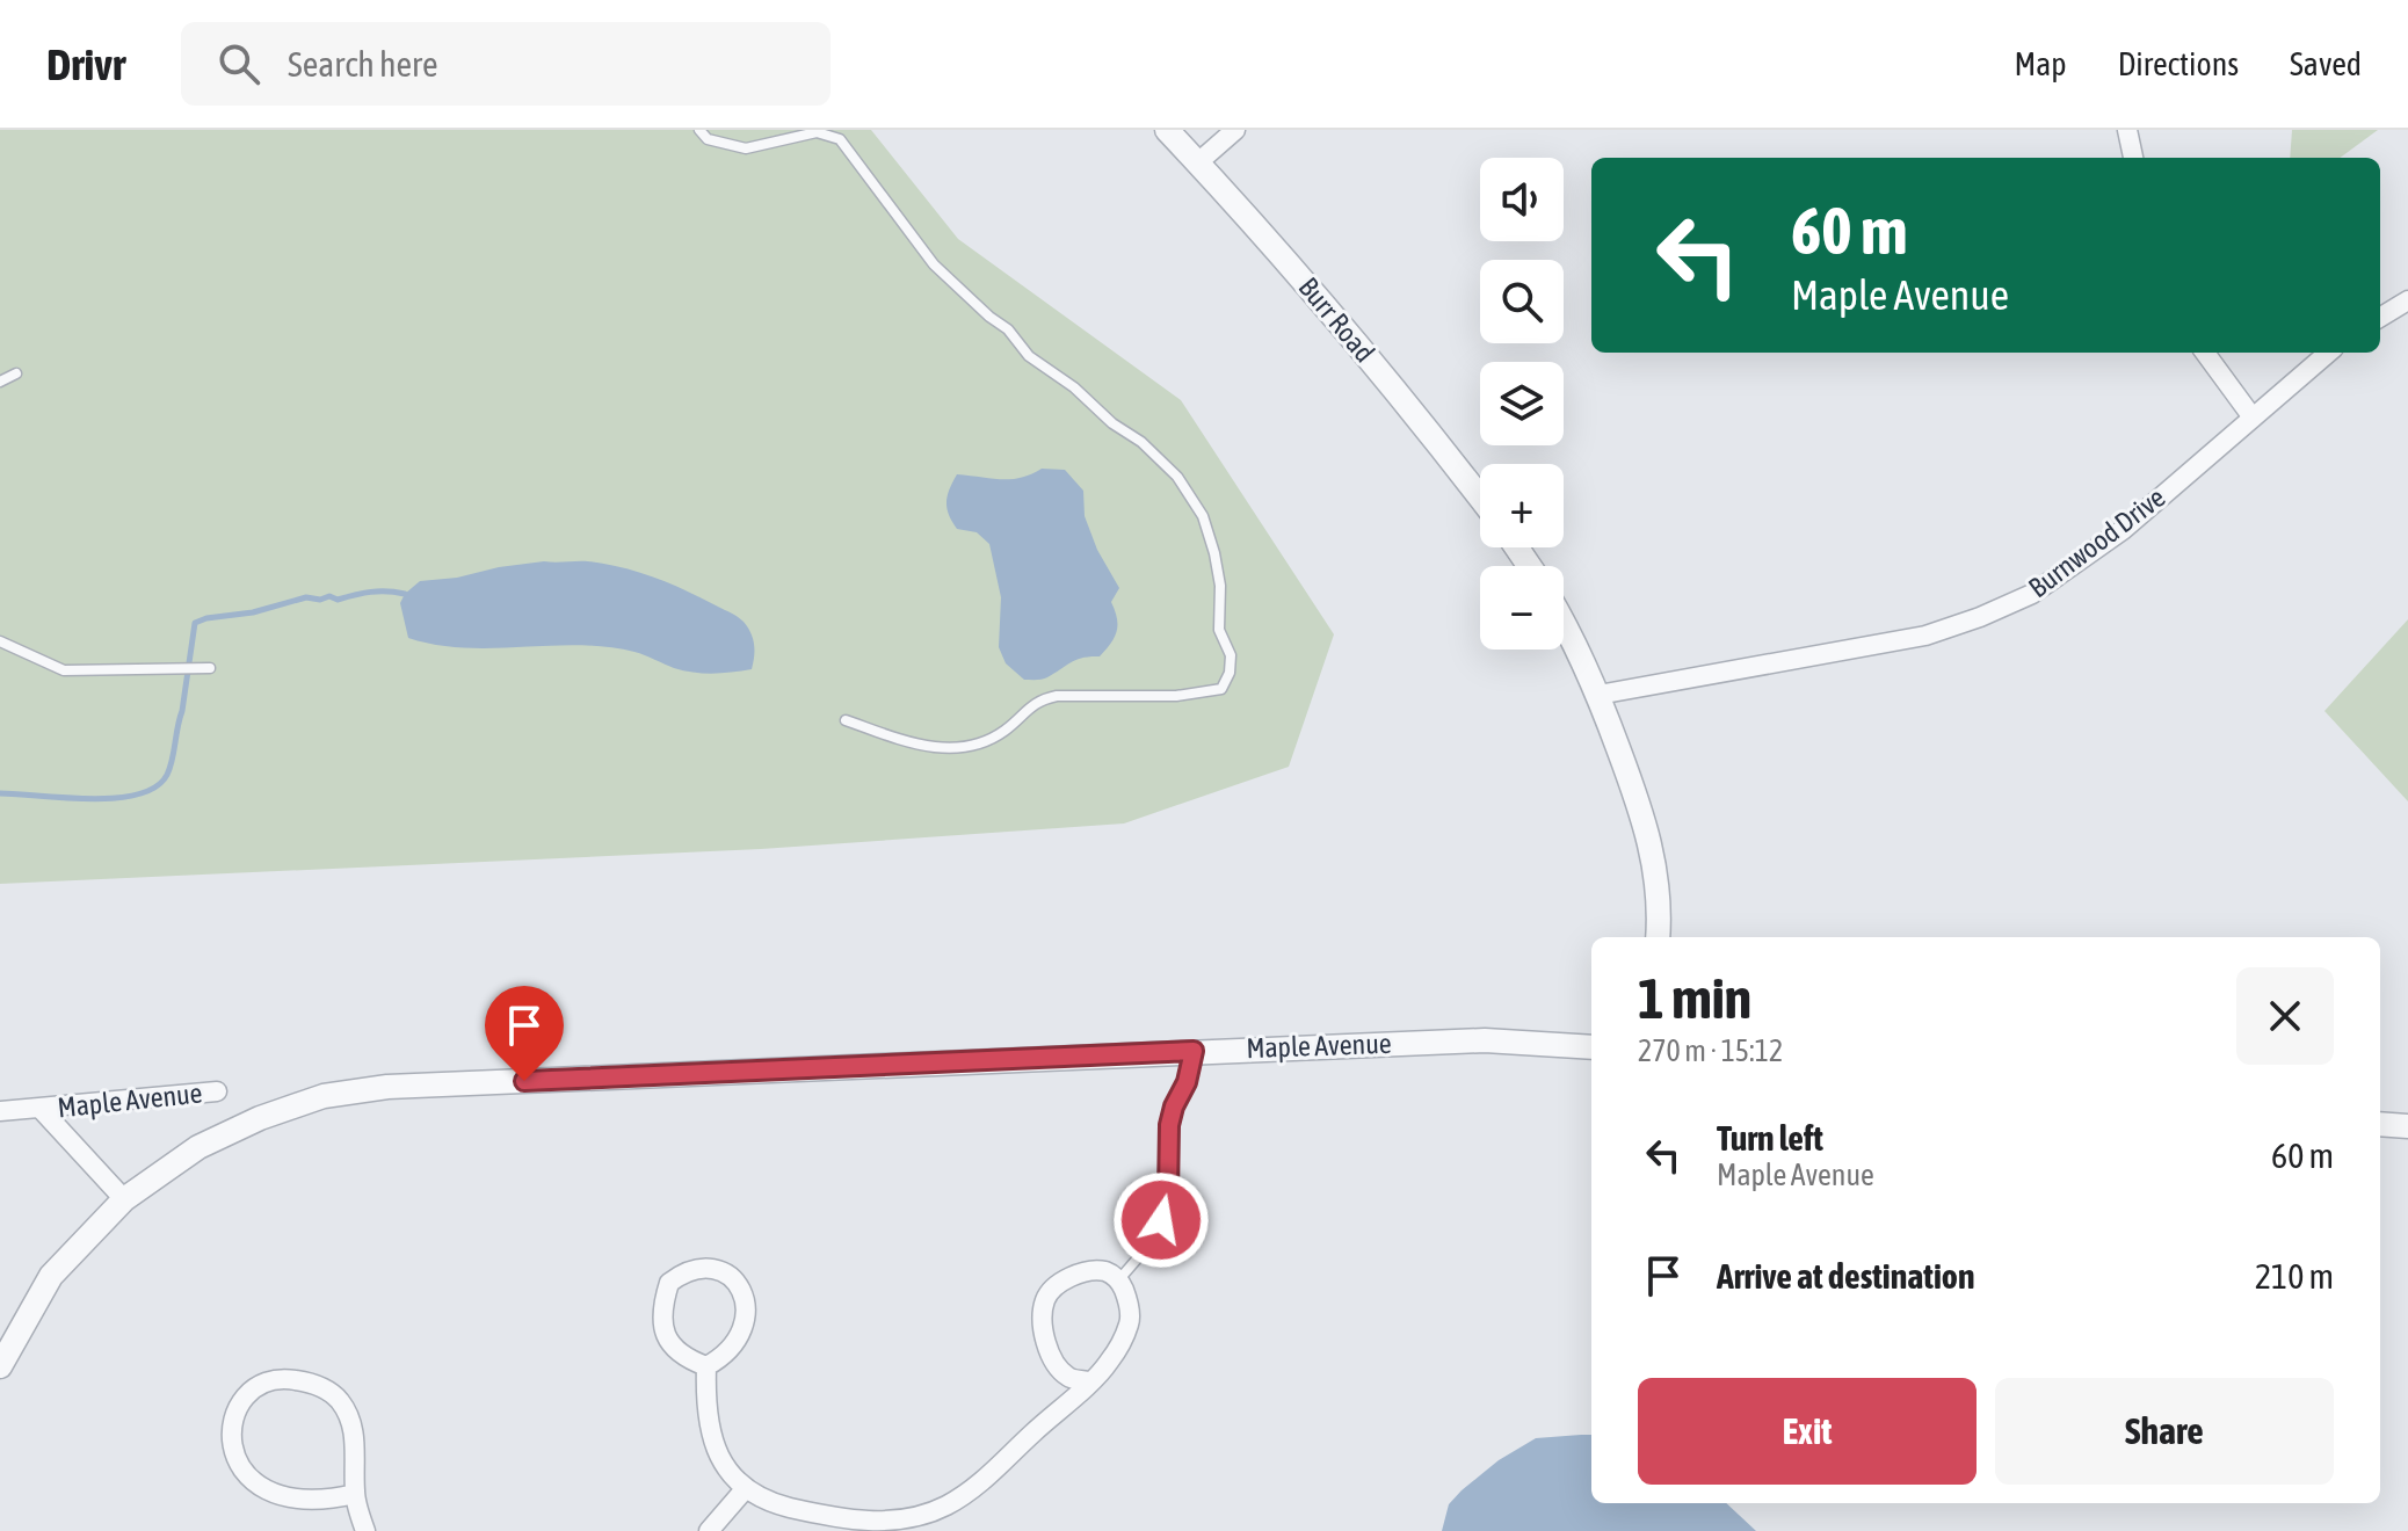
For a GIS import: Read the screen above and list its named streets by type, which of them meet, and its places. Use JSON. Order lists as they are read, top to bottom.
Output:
{
  "streets": {
    "street": ["Burr Road", "Burnwood Drive", "Maple Avenue"]
  },
  "page": {
    "header": "Drivr",
    "search": "Search here",
    "nav": ["Map", "Directions", "Saved"],
    "map_buttons": ["+", "−"],
    "turn": ["60 m", "Maple Avenue"],
    "heading": ["1 min", "270 m · 15:12"],
    "list": [
      {
        "name": "Turn left",
        "note": "Maple Avenue",
        "value": "60 m"
      },
      {
        "name": "Arrive at destination",
        "value": "210 m"
      }
    ],
    "buttons": ["Exit", "Share"]
  }
}
